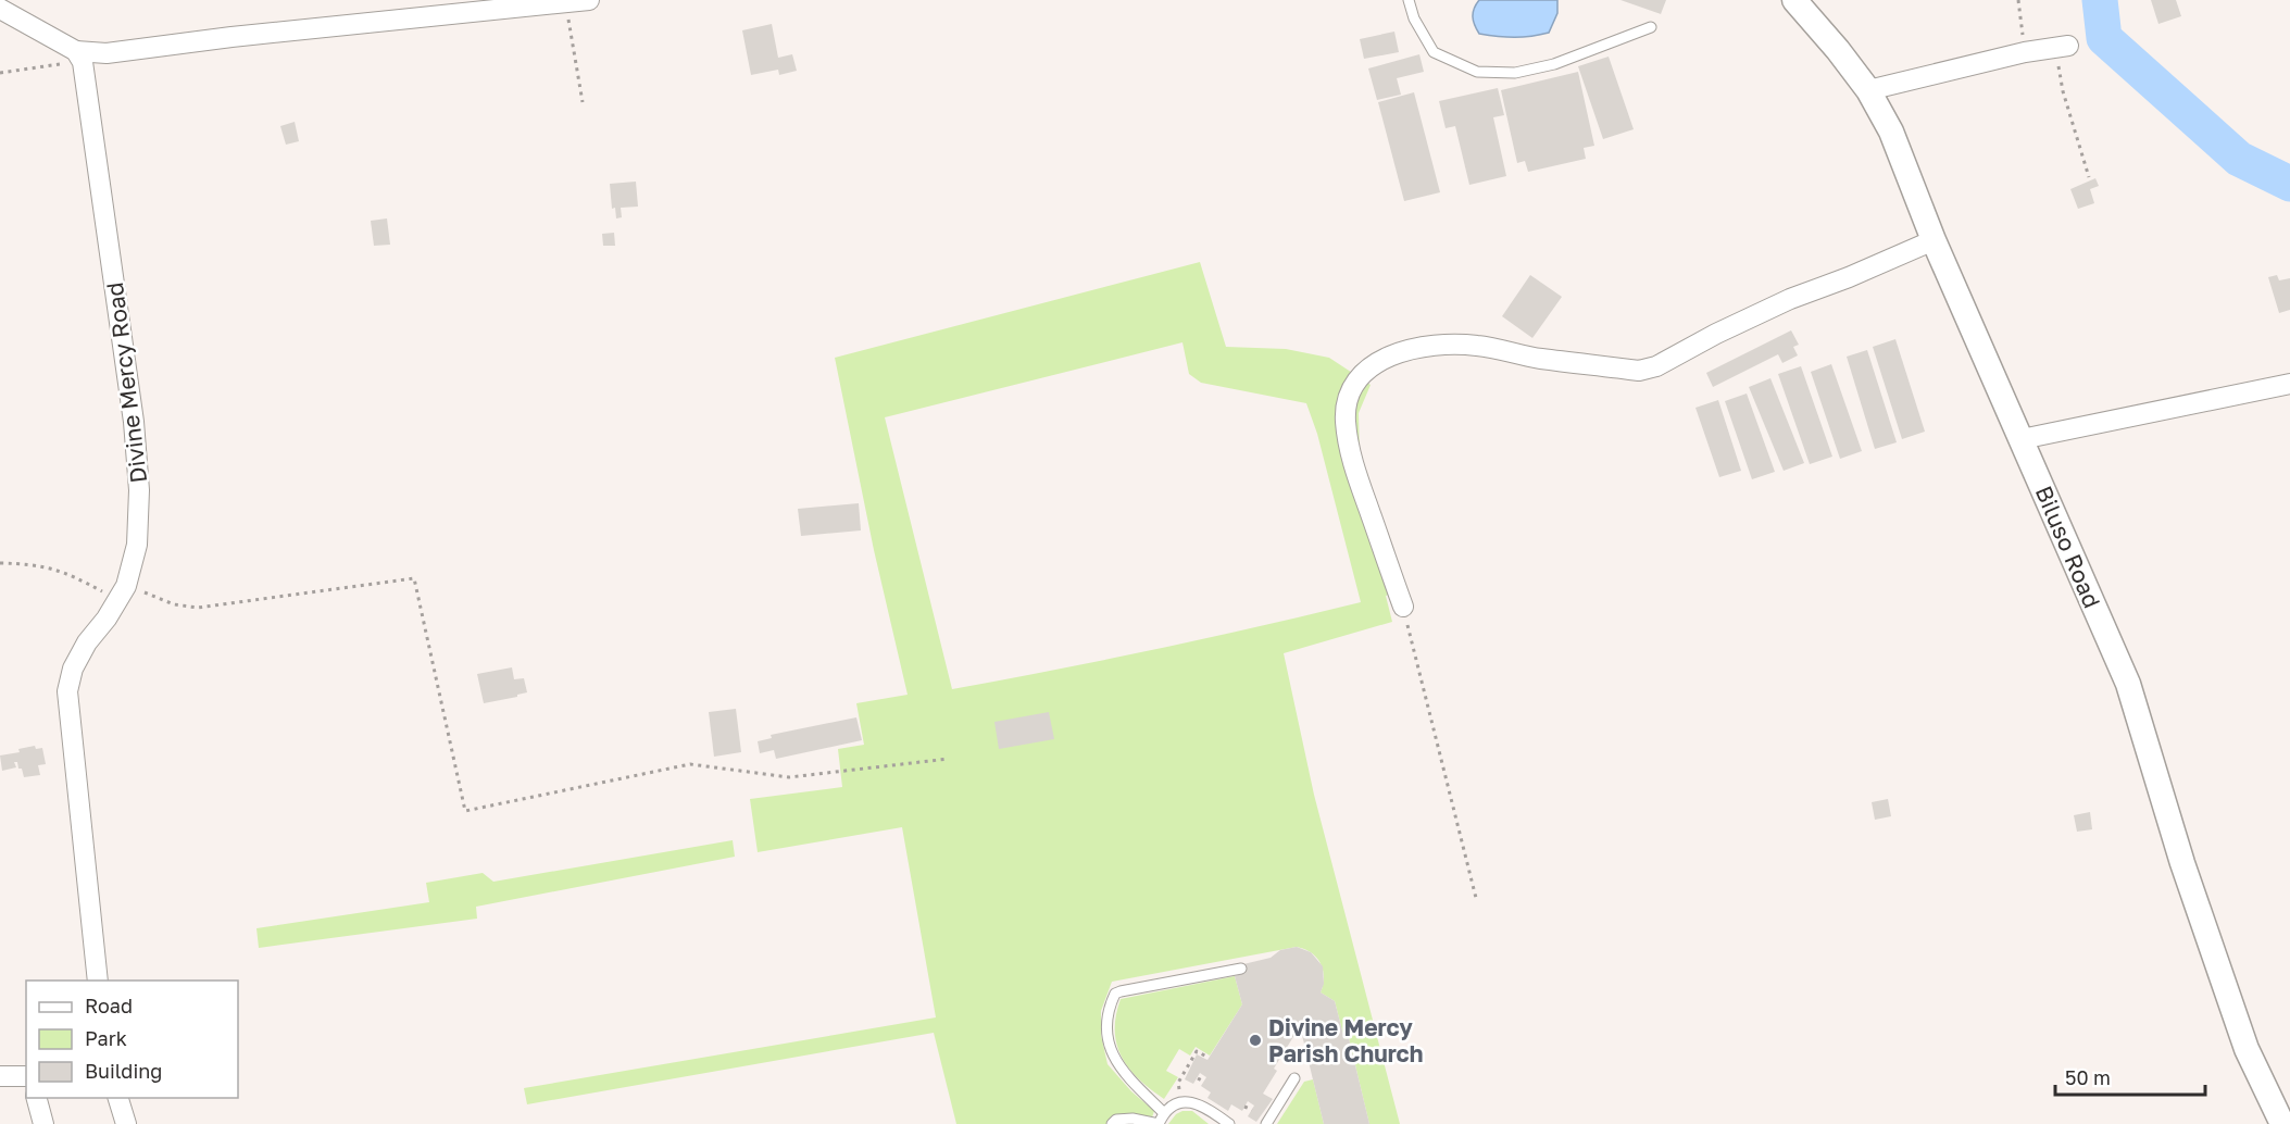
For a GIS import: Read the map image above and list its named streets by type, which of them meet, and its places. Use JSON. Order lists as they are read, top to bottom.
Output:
{
  "streets": {
    "street": ["Divine Mercy Road", "Biluso Road"]
  },
  "places": ["Divine Mercy Parish Church"],
  "legend": ["Road", "Park", "Building"],
  "scale_bar": "50 m"
}
